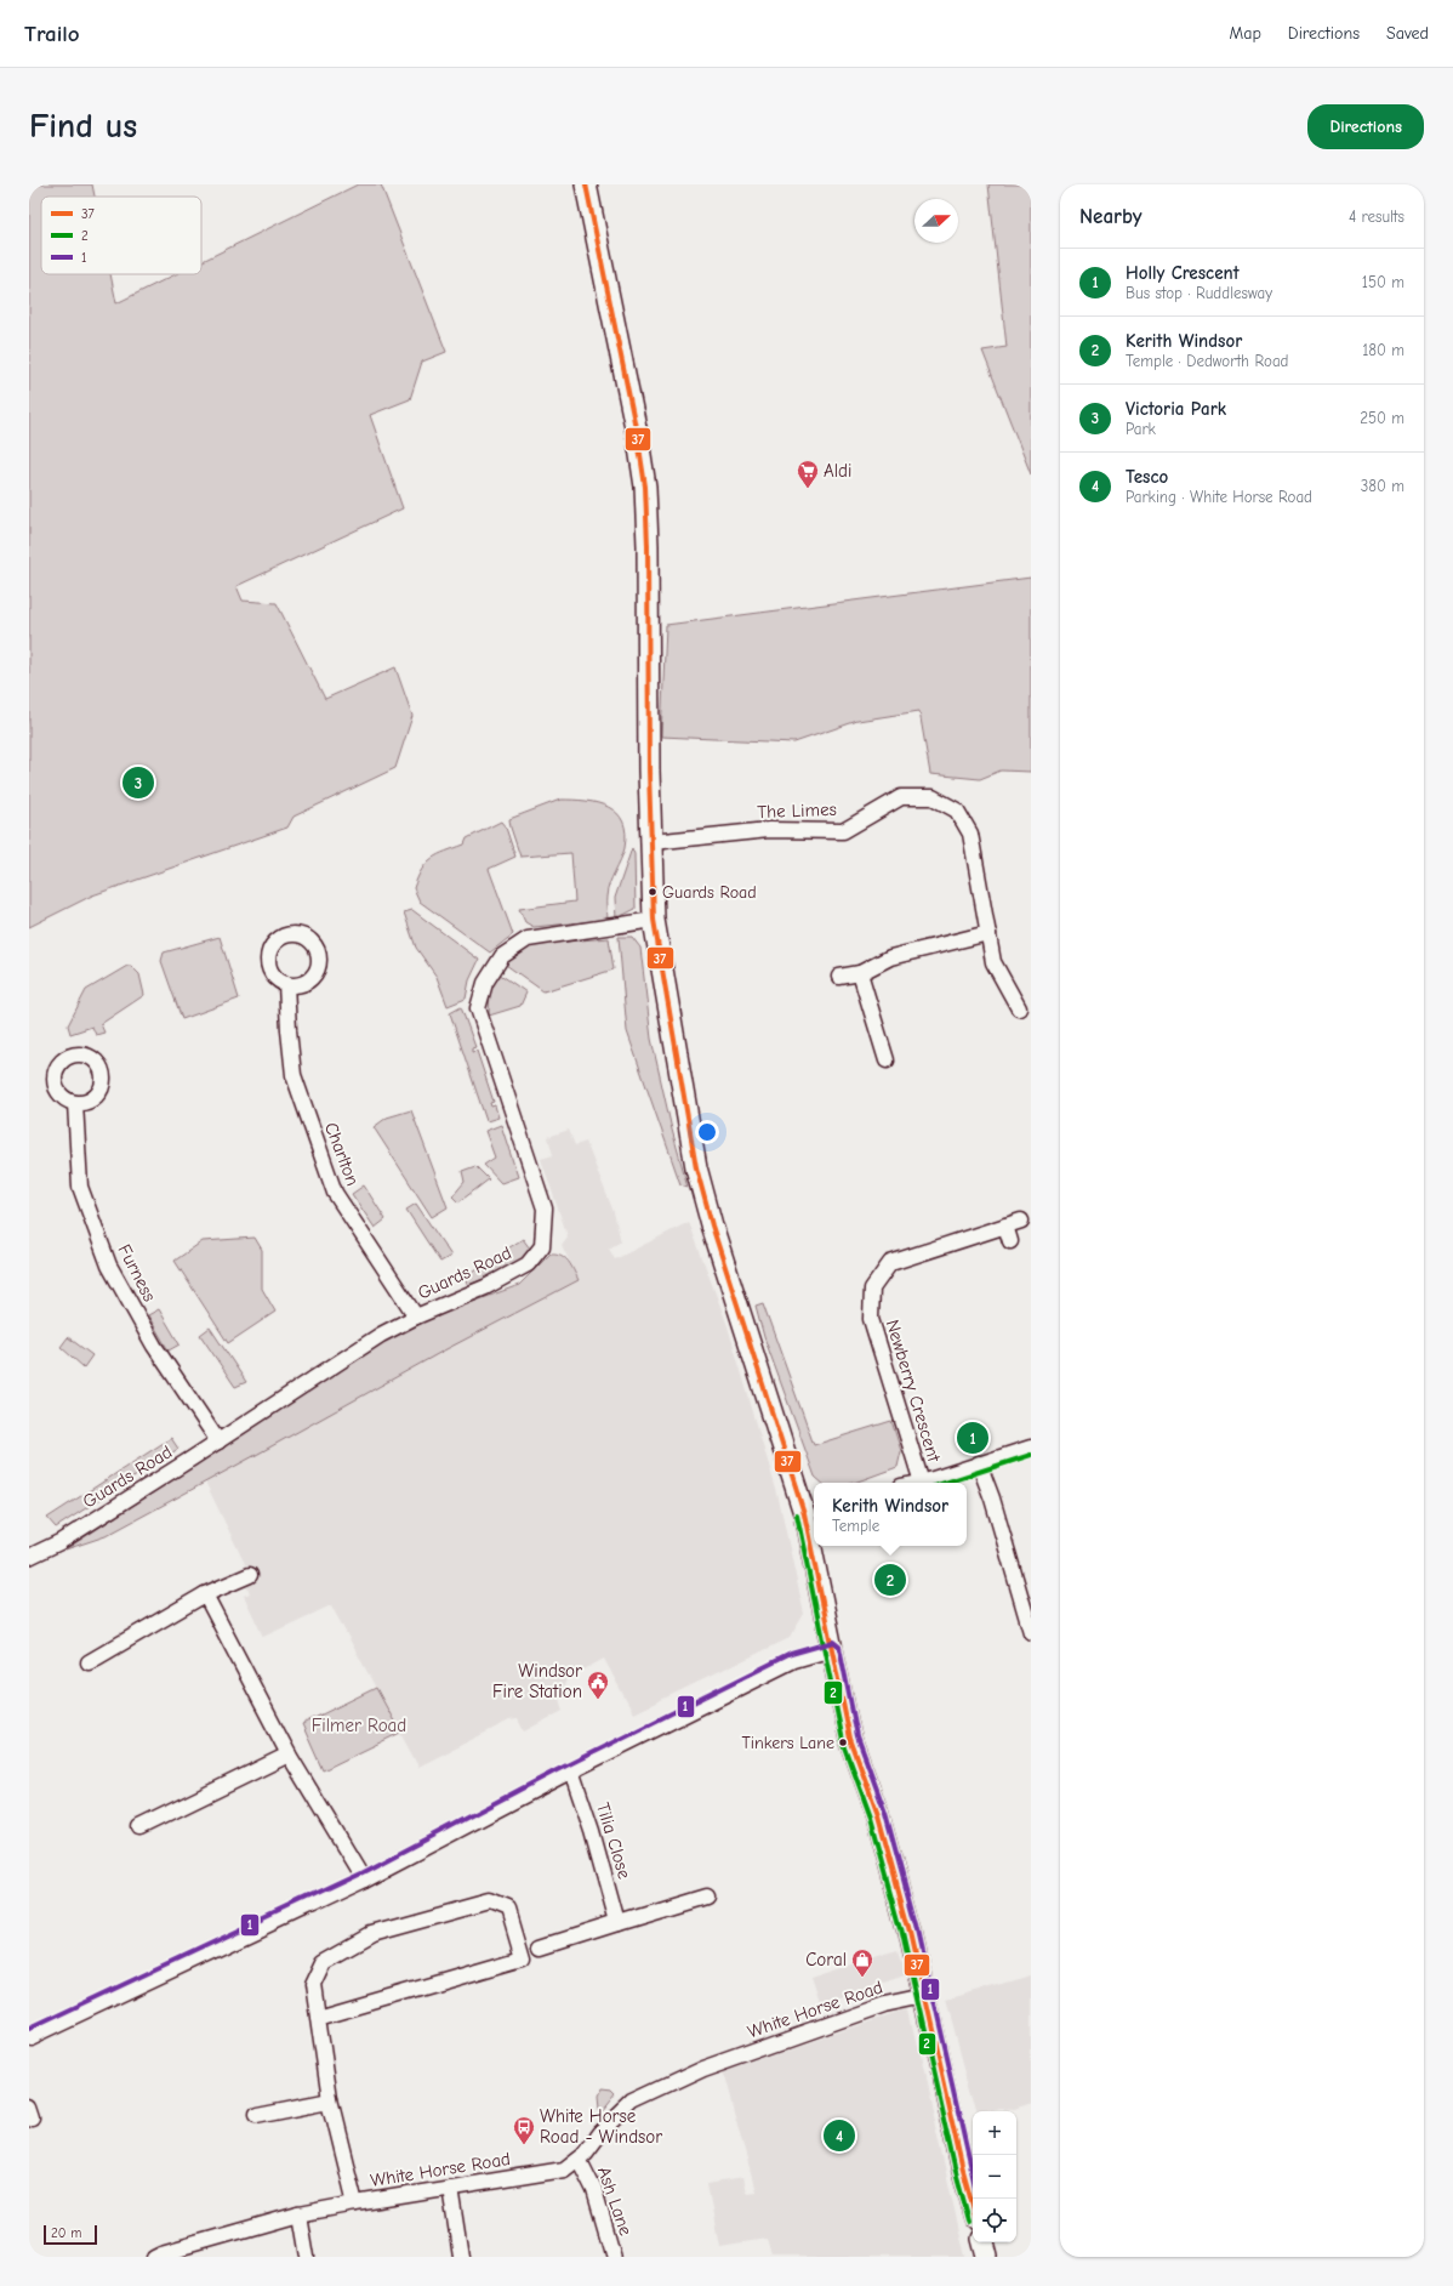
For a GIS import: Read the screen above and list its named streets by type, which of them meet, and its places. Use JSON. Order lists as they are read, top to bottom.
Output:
{
  "streets": {
    "street": [
      "The Limes",
      "Charlton",
      "Furness",
      "Guards Road",
      "Newberry Crescent",
      "Tilia Close",
      "White Horse Road",
      "Ash Lane"
    ]
  },
  "crossings": [
    ["Charlton", "Guards Road"],
    ["Furness", "Guards Road"],
    ["White Horse Road", "Ash Lane"]
  ],
  "parks": ["Filmer Road"],
  "places": {
    "supermarket": ["Aldi"],
    "other": ["Guards Road", "Tinkers Lane"],
    "public building": ["Windsor Fire Station"],
    "shop": ["Coral"],
    "bus stop": ["White Horse Road - Windsor"]
  },
  "lines": ["transit line 37", "transit line 2", "transit line 1"],
  "legend": ["37", "2", "1"],
  "scale_bar": "20 m",
  "north": "right",
  "page": {
    "header": "Trailo",
    "nav": ["Map", "Directions", "Saved"],
    "buttons": "Directions",
    "title": "Find us",
    "heading": ["Nearby", "4 results"],
    "list": [
      {
        "mark": "1",
        "name": "Holly Crescent",
        "note": "Bus stop · Ruddlesway",
        "value": "150 m"
      },
      {
        "mark": "2",
        "name": "Kerith Windsor",
        "note": "Temple · Dedworth Road",
        "value": "180 m"
      },
      {
        "mark": "3",
        "name": "Victoria Park",
        "note": "Park",
        "value": "250 m"
      },
      {
        "mark": "4",
        "name": "Tesco",
        "note": "Parking · White Horse Road",
        "value": "380 m"
      }
    ],
    "pins": [
      "3",
      "1",
      "2",
      "4"
    ],
    "popup": ["Kerith Windsor", "Temple"],
    "map_buttons": ["+", "−"],
    "scale": "20 m"
  }
}
